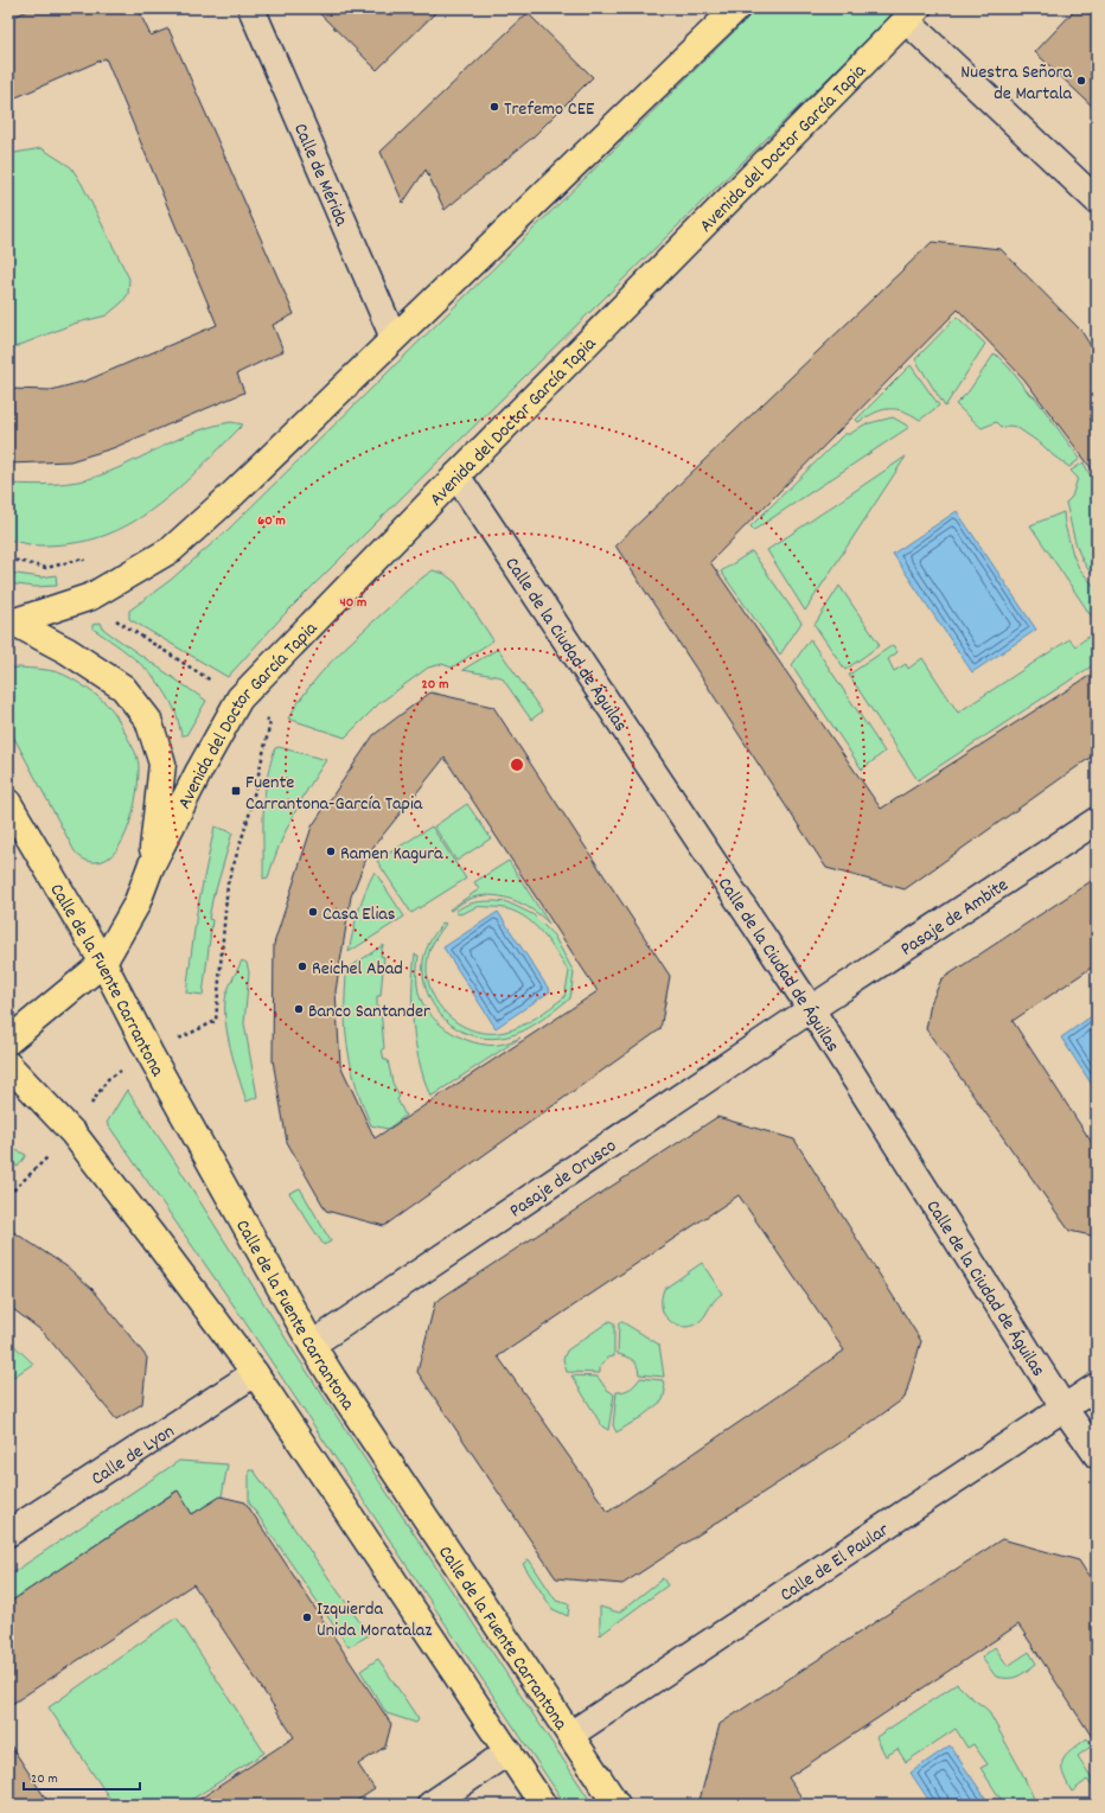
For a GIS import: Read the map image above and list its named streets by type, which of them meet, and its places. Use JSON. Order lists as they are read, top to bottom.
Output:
{
  "streets": {
    "main road": ["Avenida del Doctor García Tapia", "Calle de la Fuente Carrantona"],
    "street": [
      "Calle de Mérida",
      "Calle de la Ciudad de Águilas",
      "Pasaje de Ambite",
      "Pasaje de Orusco",
      "Calle de Lyon",
      "Calle de El Paular"
    ]
  },
  "crossings": [
    ["Avenida del Doctor García Tapia", "Calle de Mérida"],
    ["Avenida del Doctor García Tapia", "Calle de la Ciudad de Águilas"],
    ["Avenida del Doctor García Tapia", "Calle de la Fuente Carrantona"],
    ["Calle de la Ciudad de Águilas", "Pasaje de Ambite"],
    ["Calle de la Ciudad de Águilas", "Pasaje de Orusco"],
    ["Calle de la Ciudad de Águilas", "Calle de El Paular"],
    ["Pasaje de Ambite", "Pasaje de Orusco"],
    ["Calle de la Fuente Carrantona", "Pasaje de Orusco"],
    ["Calle de la Fuente Carrantona", "Calle de El Paular"]
  ],
  "places": {
    "other": [
      "Nuestra Señora de Martala",
      "Trefemo CEE",
      "Ramen Kagura",
      "Casa Elias",
      "Reichel Abad",
      "Banco Santander",
      "Izquierda Unida Moratalaz"
    ],
    "transit": ["Fuente Carrantona-García Tapia"]
  },
  "scale_bar": "20 m",
  "rings": ["60 m", "40 m", "20 m"]
}
